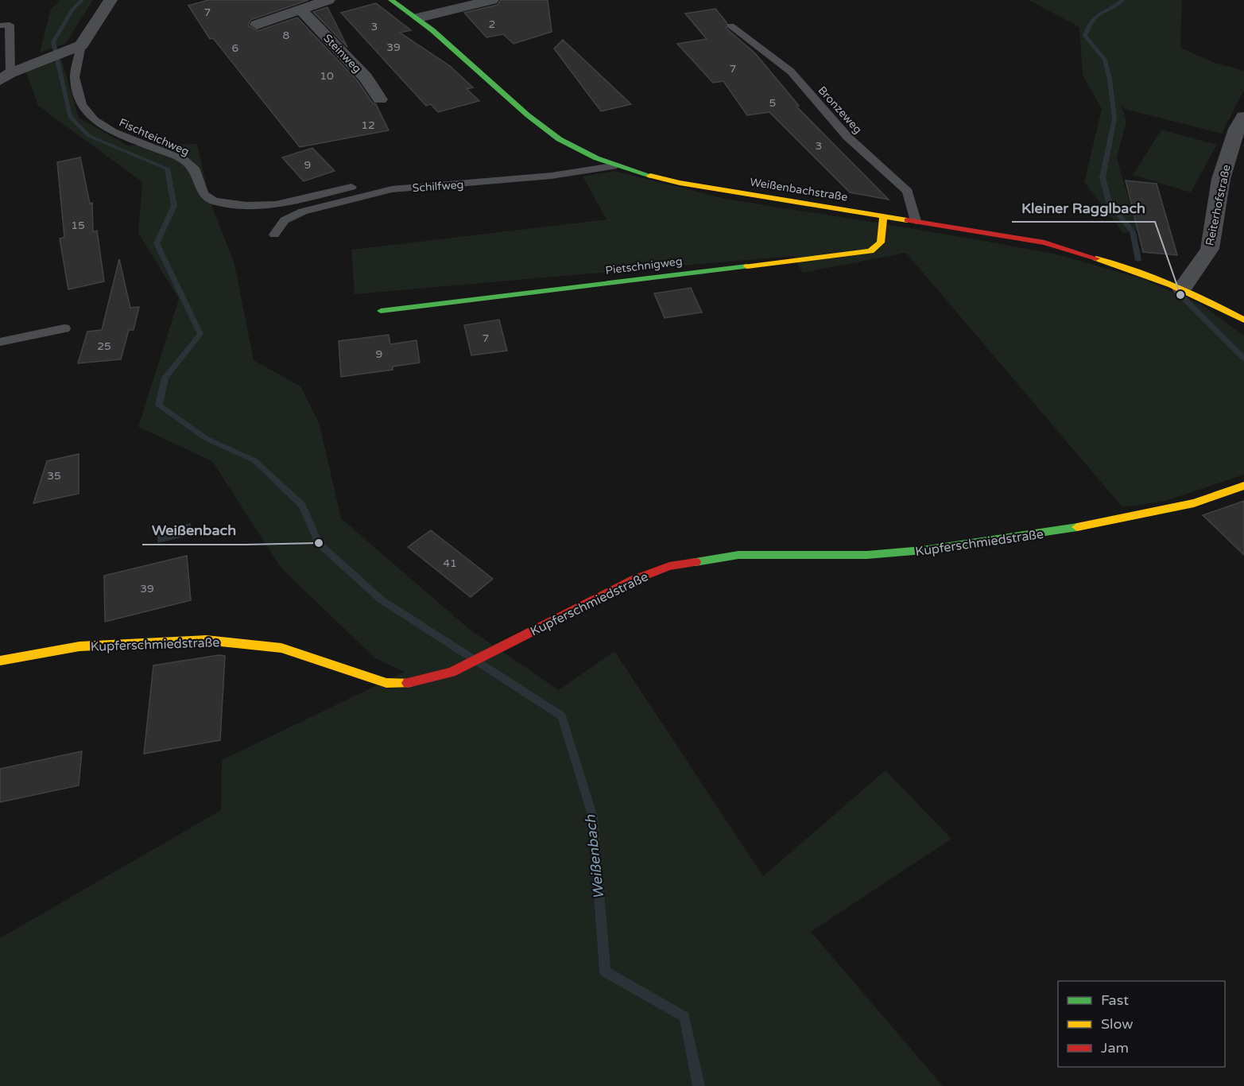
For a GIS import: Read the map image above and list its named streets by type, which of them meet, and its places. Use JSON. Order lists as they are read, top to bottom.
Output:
{
  "streets": {
    "street": [
      "Steinweg",
      "Weißenbachstraße",
      "Reiterhofstraße",
      "Pietschnigweg",
      "Kupferschmiedstraße"
    ],
    "lane": ["Bronzeweg", "Fischteichweg", "Schilfweg"]
  },
  "crossings": [
    ["Bronzeweg", "Weißenbachstraße"],
    ["Schilfweg", "Weißenbachstraße"],
    ["Weißenbachstraße", "Reiterhofstraße"],
    ["Weißenbachstraße", "Pietschnigweg"]
  ],
  "water": ["Weißenbach"],
  "places": ["Kleiner Ragglbach", "Weißenbach"],
  "house_numbers": [
    "7",
    "2",
    "3",
    "8",
    "39",
    "6",
    "7",
    "10",
    "5",
    "12",
    "3",
    "9",
    "15",
    "7",
    "25",
    "9",
    "35",
    "41",
    "39"
  ],
  "legend": ["Fast", "Slow", "Jam"]
}
